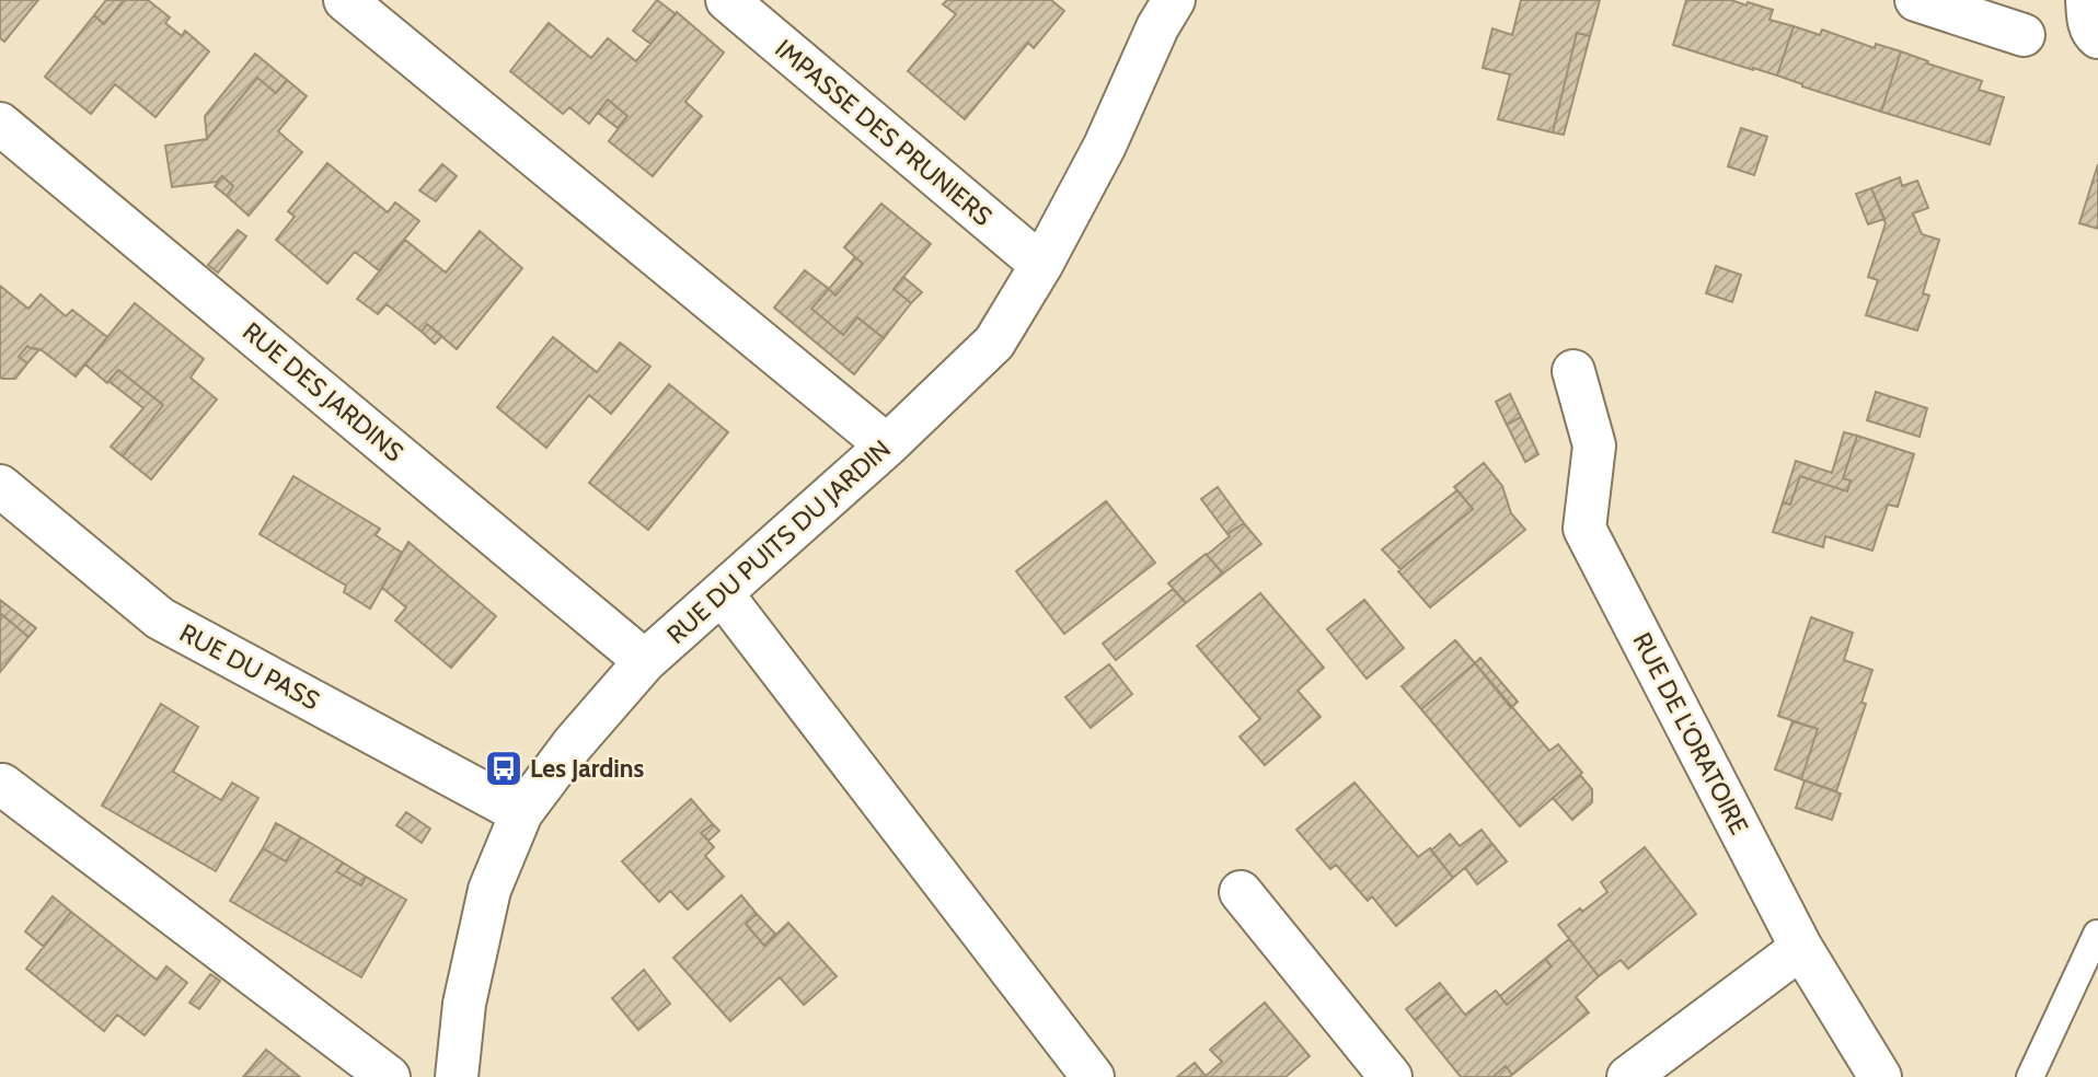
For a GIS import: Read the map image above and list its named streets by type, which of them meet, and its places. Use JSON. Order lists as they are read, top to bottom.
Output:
{
  "streets": {
    "street": [
      "IMPASSE DES PRUNIERS",
      "RUE DES JARDINS",
      "RUE DU PUITS DU JARDIN",
      "RUE DU PASS",
      "RUE DE L'ORATOIRE"
    ]
  },
  "crossings": [
    ["IMPASSE DES PRUNIERS", "RUE DU PUITS DU JARDIN"],
    ["RUE DES JARDINS", "RUE DU PUITS DU JARDIN"],
    ["RUE DU PUITS DU JARDIN", "RUE DU PASS"]
  ],
  "places": {
    "bus stop": ["Les Jardins"]
  }
}
